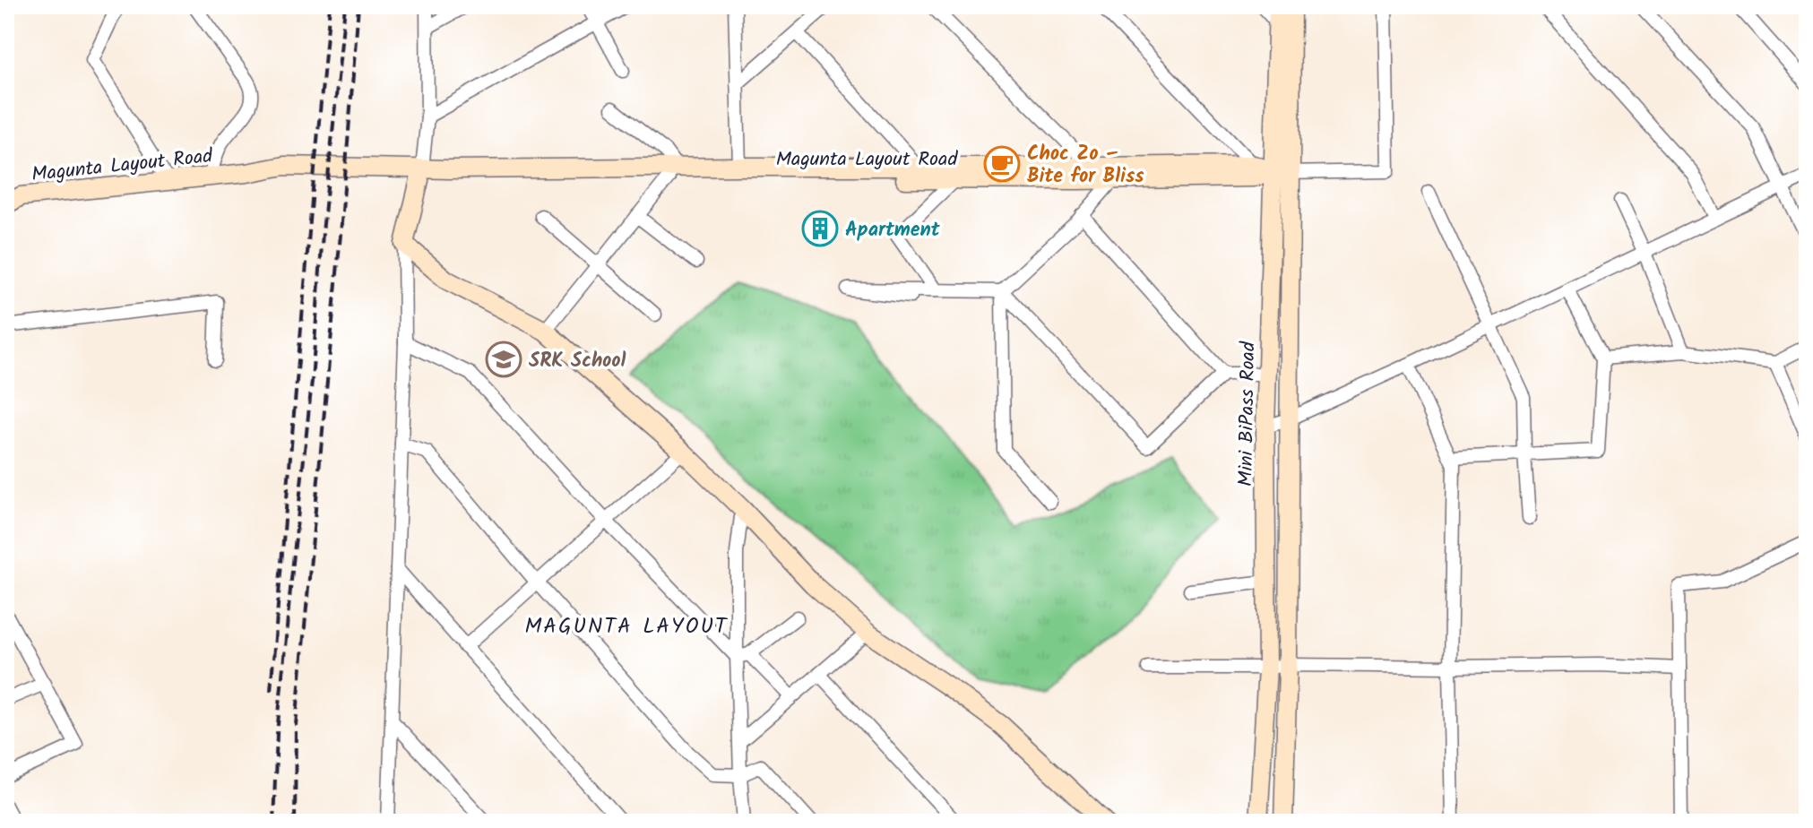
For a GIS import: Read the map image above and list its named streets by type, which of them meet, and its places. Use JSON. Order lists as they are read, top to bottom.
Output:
{
  "streets": {
    "street": ["Magunta Layout Road", "Mini BiPass Road"]
  },
  "crossings": [
    ["Magunta Layout Road", "Mini BiPass Road"]
  ],
  "districts": ["MAGUNTA LAYOUT"],
  "places": {
    "cafe": ["Choc Zo – Bite for Bliss"],
    "building": ["Apartment"],
    "school or university": ["SRK School"]
  }
}
